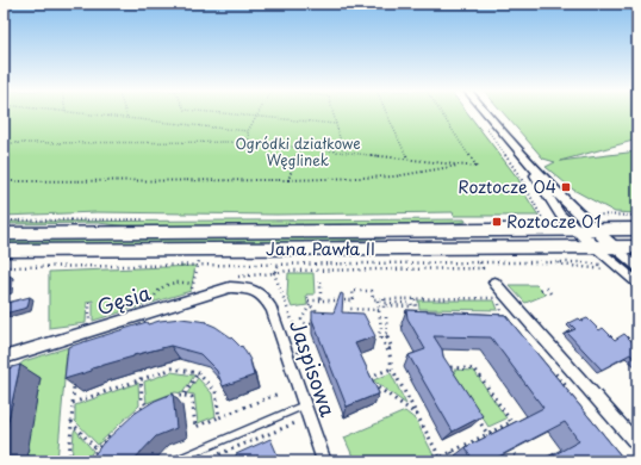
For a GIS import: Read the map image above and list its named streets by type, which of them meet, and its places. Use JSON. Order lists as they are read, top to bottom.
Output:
{
  "streets": {
    "main road": ["Jana Pawła II"],
    "street": ["Gęsia", "Jaspisowa"]
  },
  "crossings": [
    ["Gęsia", "Jaspisowa"]
  ],
  "parks": ["Ogródki działkowe Węglinek"],
  "places": {
    "transit": ["Roztocze 04", "Roztocze 01"]
  }
}
